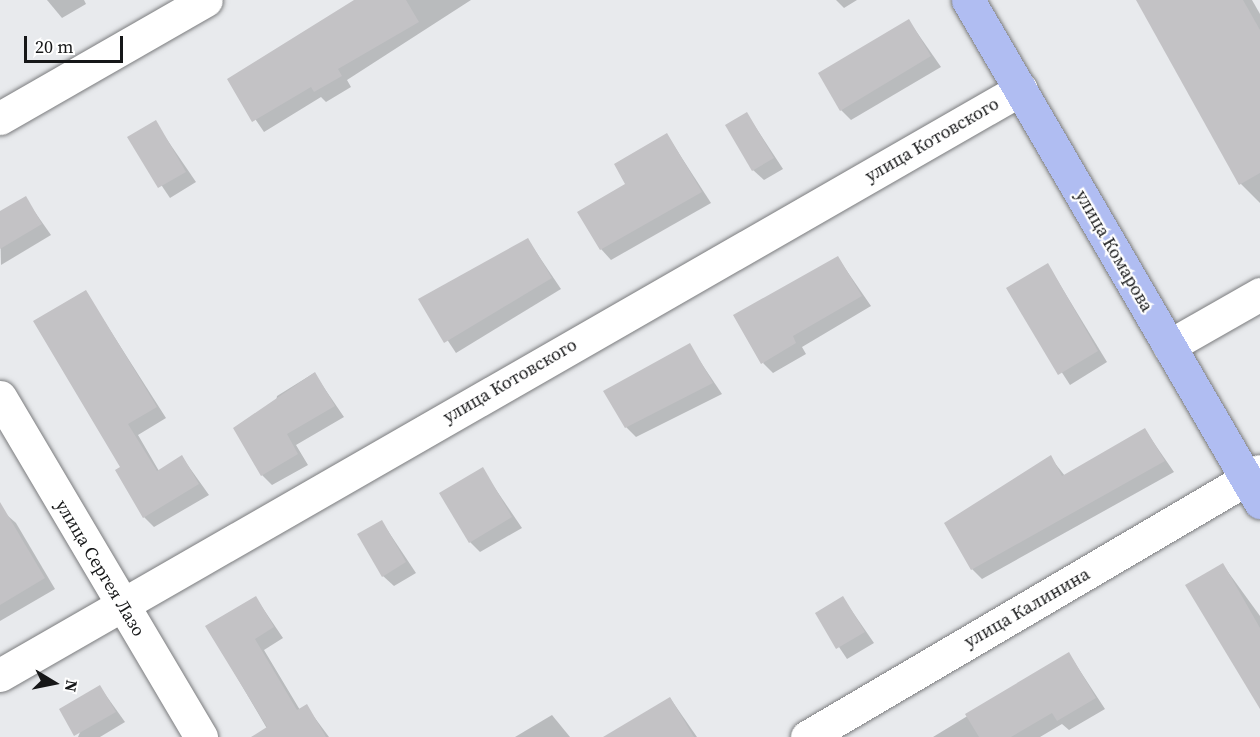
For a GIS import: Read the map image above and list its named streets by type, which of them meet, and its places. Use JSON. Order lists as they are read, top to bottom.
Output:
{
  "streets": {
    "main road": ["улица Комарова"],
    "street": ["улица Котовского", "улица Сергея Лазо", "улица Калинина"]
  },
  "crossings": [
    ["улица Котовского", "улица Комарова"],
    ["улица Котовского", "улица Сергея Лазо"],
    ["улица Комарова", "улица Калинина"]
  ],
  "scale_bar": "20 m",
  "north": "right"
}
